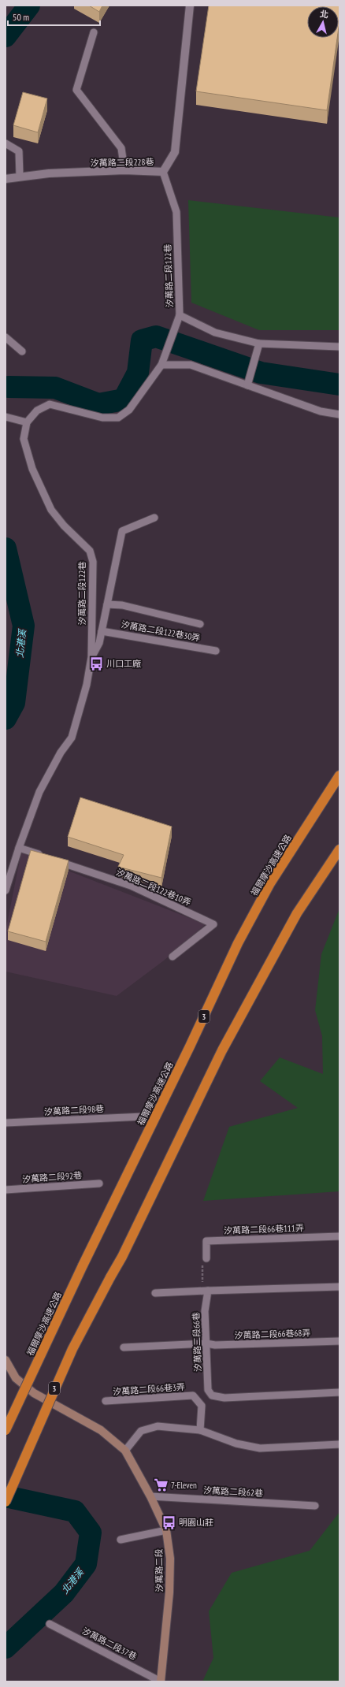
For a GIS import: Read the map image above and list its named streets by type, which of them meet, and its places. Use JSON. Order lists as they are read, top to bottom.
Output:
{
  "streets": {
    "highway": ["福爾摩沙高速公路", "3"],
    "street": ["汐萬路二段228巷", "汐萬路二段"],
    "lane": [
      "汐萬路二段122巷",
      "汐萬路二段122巷30弄",
      "汐萬路二段122巷10弄",
      "汐萬路二段98巷",
      "汐萬路二段92巷",
      "汐萬路二段66巷111弄",
      "汐萬路二段66巷68弄",
      "汐萬路二段66巷",
      "汐萬路二段66巷3弄",
      "汐萬路二段62巷",
      "汐萬路二段37巷"
    ]
  },
  "crossings": [
    ["汐萬路二段228巷", "汐萬路二段122巷"],
    ["汐萬路二段122巷", "汐萬路二段122巷10弄"],
    ["汐萬路二段66巷68弄", "汐萬路二段66巷"],
    ["汐萬路二段62巷", "汐萬路二段"],
    ["汐萬路二段", "汐萬路二段37巷"]
  ],
  "water": ["北港溪"],
  "places": {
    "bus stop": ["川口工廠", "明園山莊"],
    "supermarket": ["7-Eleven"]
  },
  "scale_bar": "50 m",
  "north": "top"
}
